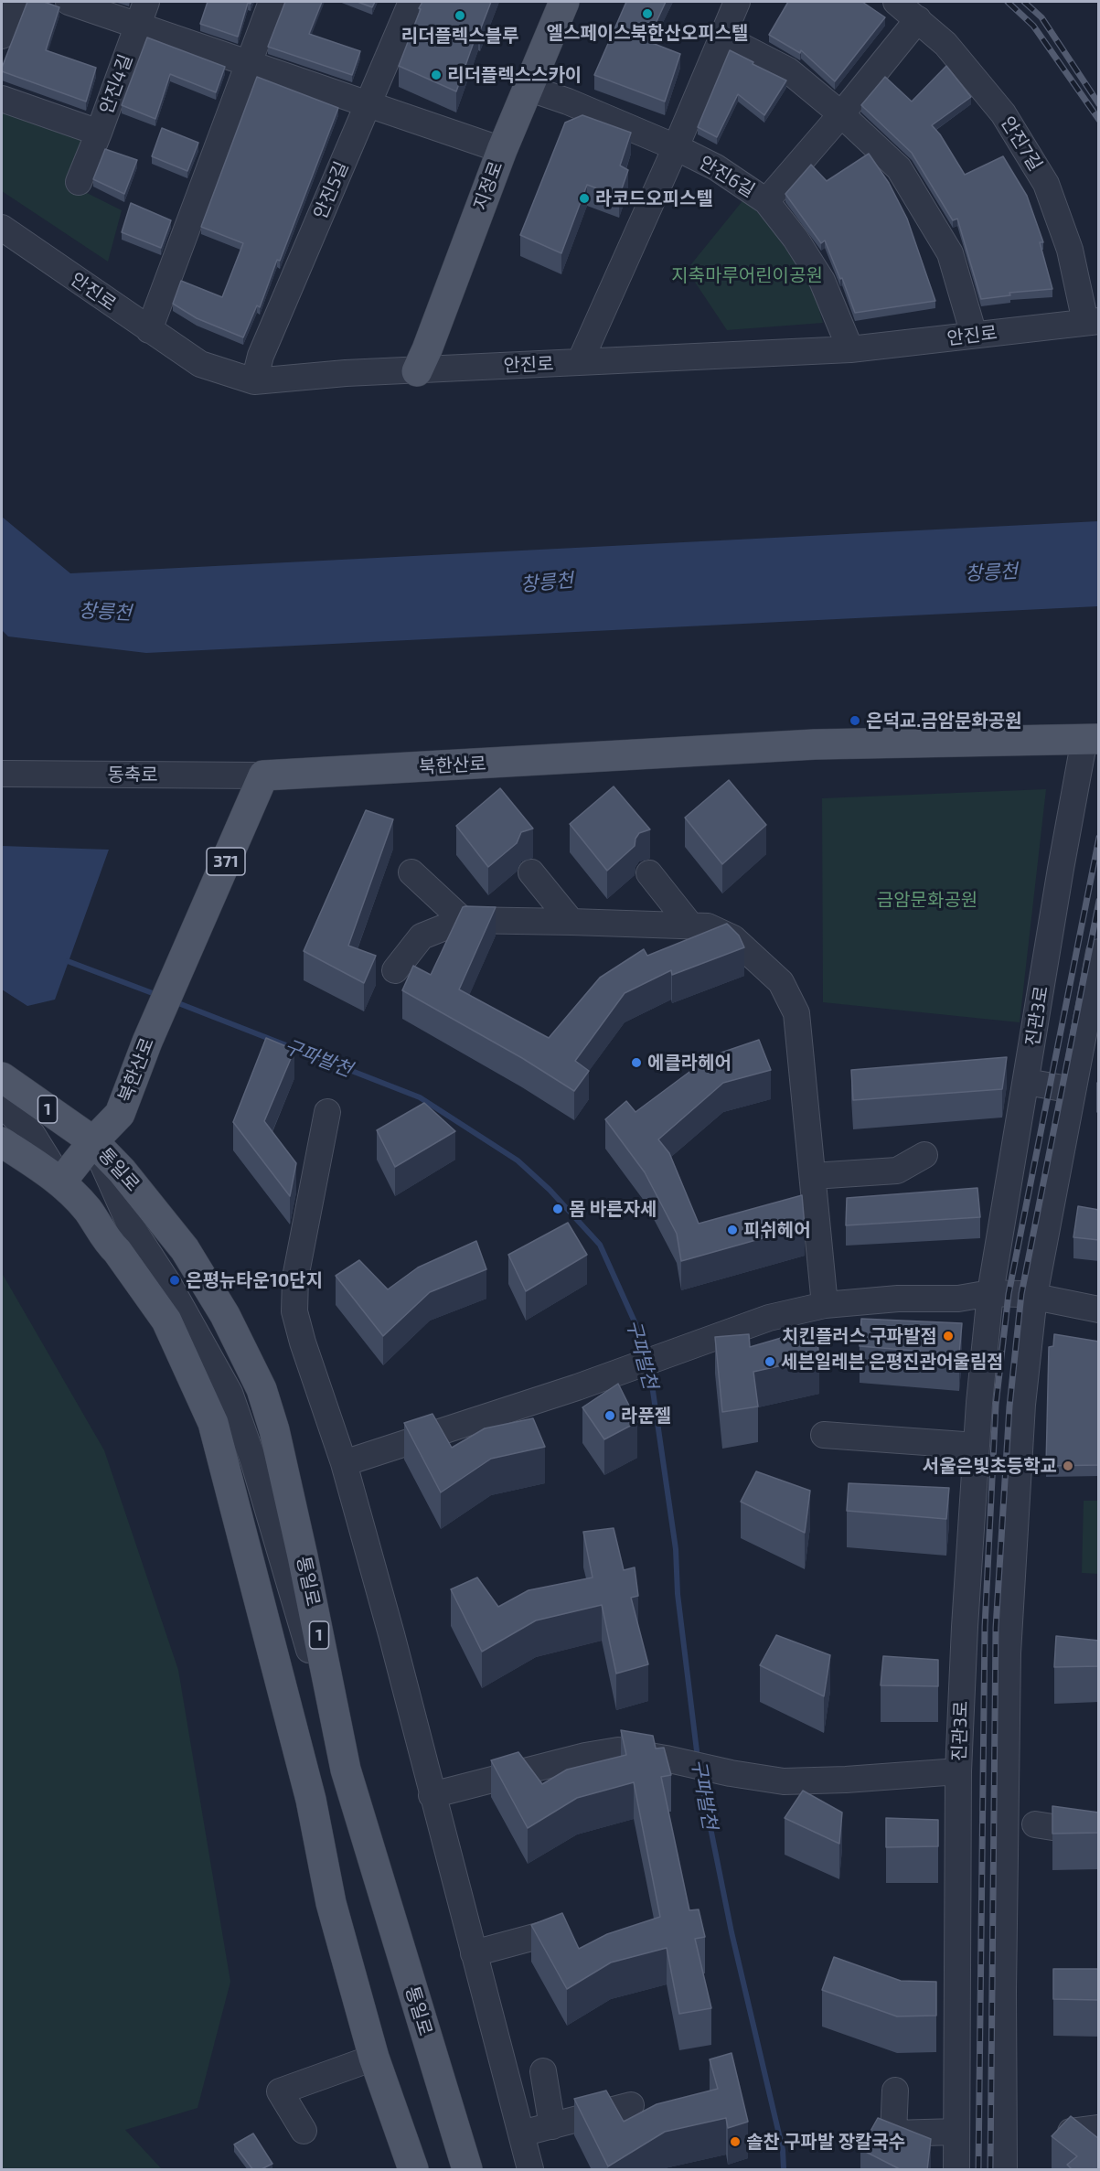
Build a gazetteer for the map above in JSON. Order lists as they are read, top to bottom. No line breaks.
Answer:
{"streets":{"main road":["지정로","북한산로","371","1","통일로"],"street":["안진4길","안진7길","안진6길","안진5길","안진로","동축로","진관3로"]},"crossings":[["안진7길","안진로"],["안진6길","지정로"],["안진6길","안진로"],["지정로","안진로"],["안진5길","안진로"],["북한산로","동축로"],["북한산로","진관3로"],["북한산로","통일로"]],"water":["창릉천","구파발천"],"parks":["지축마루어린이공원","금암문화공원"],"places":["엘스페이스북한산오피스텔","리더플렉스블루","리더플렉스스카이","라코드오피스텔","은덕교.금암문화공원","에클라헤어","몸 바른자세","피쉬헤어","은평뉴타운10단지","치킨플러스 구파발점","세븐일레븐 은평진관어울림점","라푼젤","서울은빛초등학교","솔찬 구파발 장칼국수"]}
